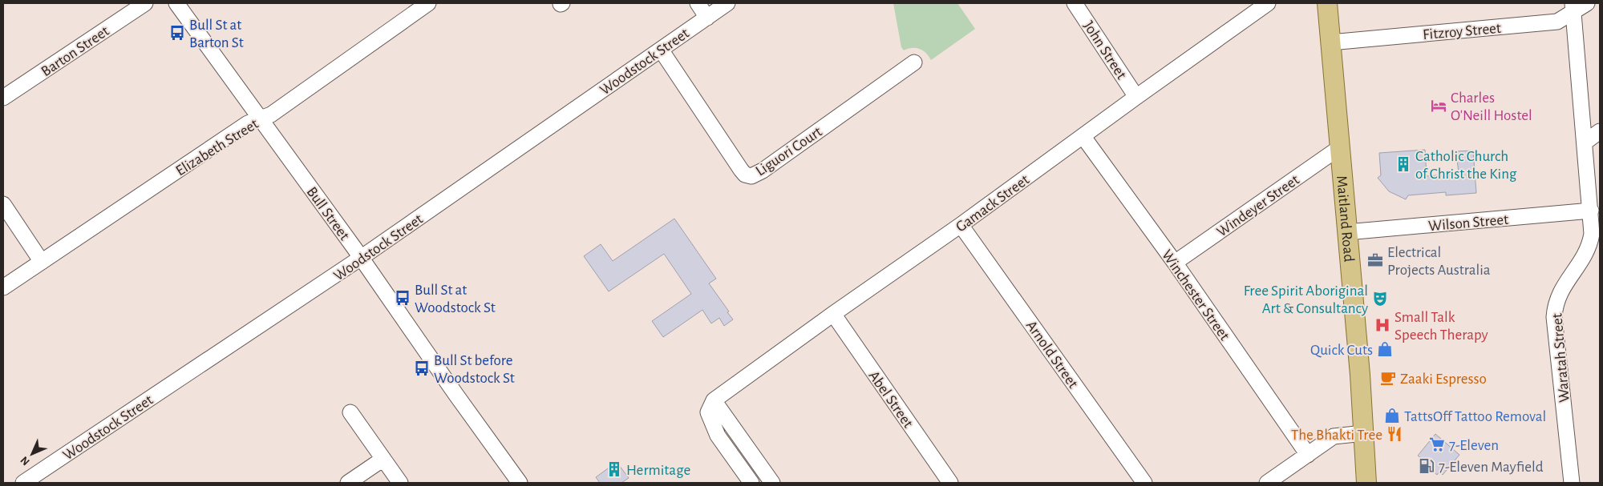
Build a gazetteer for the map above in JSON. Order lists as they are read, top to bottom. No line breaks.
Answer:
{"streets":{"main road":["Maitland Road"],"street":["Fitzroy Street","John Street","Barton Street","Woodstock Street","Elizabeth Street","Liguori Court","Gamack Street","Windeyer Street","Bull Street","Wilson Street","Winchester Street","Arnold Street","Waratah Street","Abel Street"]},"crossings":[["Fitzroy Street","Maitland Road"],["Fitzroy Street","Waratah Street"],["John Street","Gamack Street"],["Woodstock Street","Liguori Court"],["Woodstock Street","Bull Street"],["Elizabeth Street","Bull Street"],["Gamack Street","Winchester Street"],["Gamack Street","Arnold Street"],["Gamack Street","Abel Street"],["Windeyer Street","Maitland Road"],["Windeyer Street","Winchester Street"],["Maitland Road","Wilson Street"],["Wilson Street","Waratah Street"]],"places":{"bus stop":["Bull St at Barton St","Bull St at Woodstock St","Bull St before Woodstock St"],"hotel":["Charles O'Neill Hostel"],"building":["Catholic Church of Christ the King","Hermitage"],"office":["Electrical Projects Australia"],"theatre":["Free Spirit Aboriginal Art & Consultancy"],"hospital":["Small Talk Speech Therapy"],"shop":["Quick Cuts","TattsOff Tattoo Removal"],"cafe":["Zaaki Espresso"],"restaurant":["The Bhakti Tree"],"supermarket":["7-Eleven"],"fuel station":["7-Eleven Mayfield"]},"north":"bottom left"}
